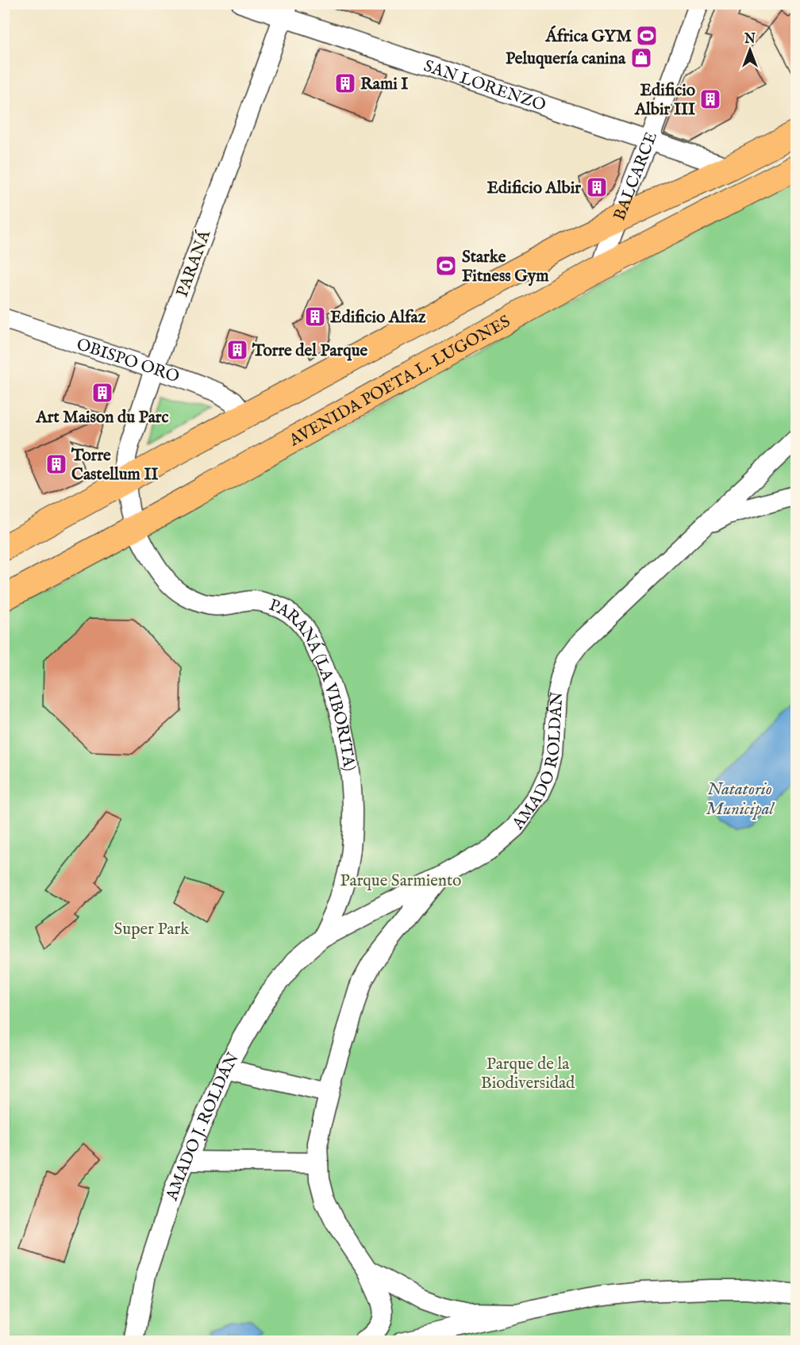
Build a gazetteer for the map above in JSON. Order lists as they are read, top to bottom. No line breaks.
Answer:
{"streets":{"main road":["AVENIDA POETA L. LUGONES"],"street":["SAN LORENZO","BALCARCE","PARANÁ","OBISPO ORO","PARANÁ (LA VIBORITA)","AMADO ROLDÁN","AMADO J. ROLDÁN"]},"crossings":[["SAN LORENZO","BALCARCE"],["SAN LORENZO","PARANÁ"],["BALCARCE","AVENIDA POETA L. LUGONES"],["PARANÁ","OBISPO ORO"],["PARANÁ","AVENIDA POETA L. LUGONES"],["PARANÁ","PARANÁ (LA VIBORITA)"],["AVENIDA POETA L. LUGONES","PARANÁ (LA VIBORITA)"],["PARANÁ (LA VIBORITA)","AMADO ROLDÁN"],["PARANÁ (LA VIBORITA)","AMADO J. ROLDÁN"],["AMADO ROLDÁN","AMADO J. ROLDÁN"]],"water":["Natatorio Municipal"],"parks":["Parque Sarmiento","Super Park","Parque de la Biodiversidad"],"places":{"sports":["África GYM","Starke Fitness Gym"],"shop":["Peluquería canina"],"building":["Rami I","Edificio Albir III","Edificio Albir","Edificio Alfaz","Torre del Parque","Art Maison du Parc","Torre Castellum II"]},"north":"top"}
